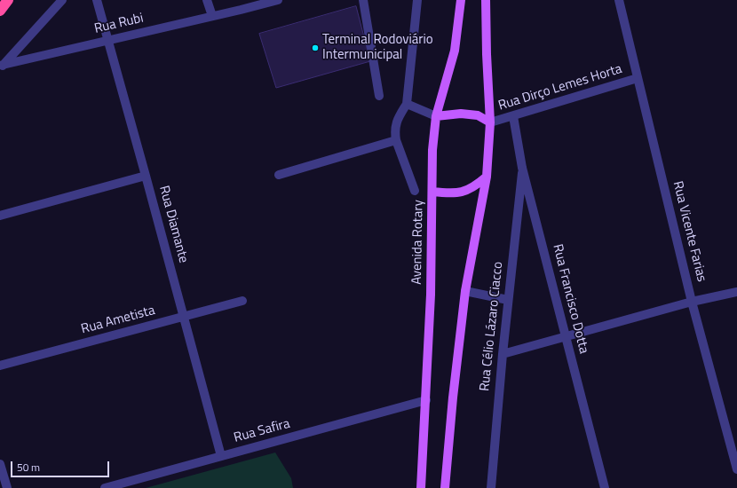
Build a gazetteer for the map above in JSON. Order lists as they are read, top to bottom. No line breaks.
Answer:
{"streets":{"main road":["Avenida Rotary"],"street":["Rua Rubi","Rua Dirço Lemes Horta","Rua Diamante","Rua Vicente Farias","Rua Francisco Dotta","Rua Ametista","Rua Célio Lázaro Ciacco","Rua Safira"]},"crossings":[["Rua Rubi","Rua Diamante"],["Rua Dirço Lemes Horta","Rua Vicente Farias"],["Rua Dirço Lemes Horta","Rua Francisco Dotta"],["Rua Diamante","Rua Ametista"],["Rua Diamante","Rua Safira"],["Avenida Rotary","Rua Safira"],["Rua Francisco Dotta","Rua Célio Lázaro Ciacco"]],"places":["Terminal Rodoviário Intermunicipal"],"scale_bar":"50 m"}
